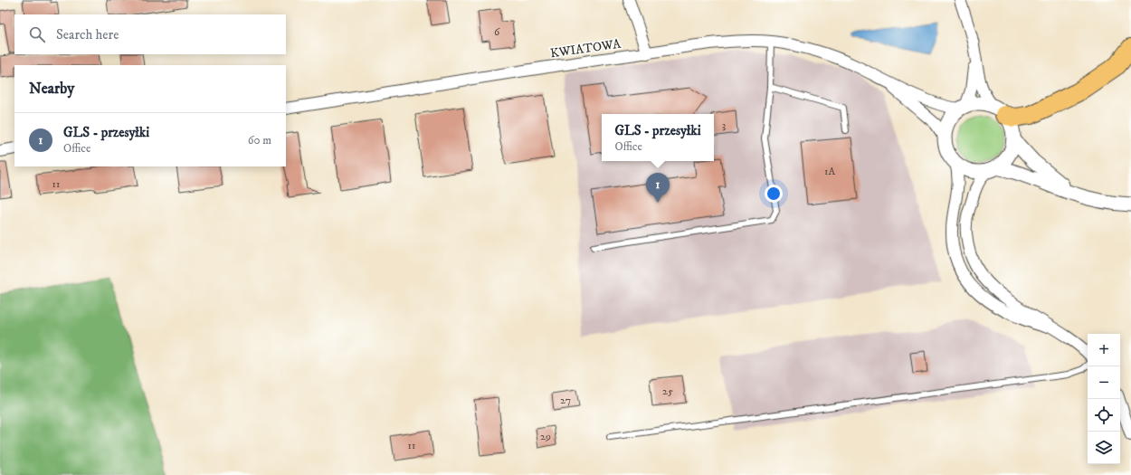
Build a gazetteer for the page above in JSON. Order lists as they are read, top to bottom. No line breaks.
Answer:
{"streets":{"street":["KWIATOWA"]},"house_numbers":["6","3","1A","11","25","27","29","11"],"page":{"search":"Search here","heading":"Nearby","list":[{"mark":"1","name":"GLS - przesyłki","note":"Office","value":"60 m"}],"popup":["GLS - przesyłki","Office"],"pins":"1","map_buttons":["+","−"]}}
